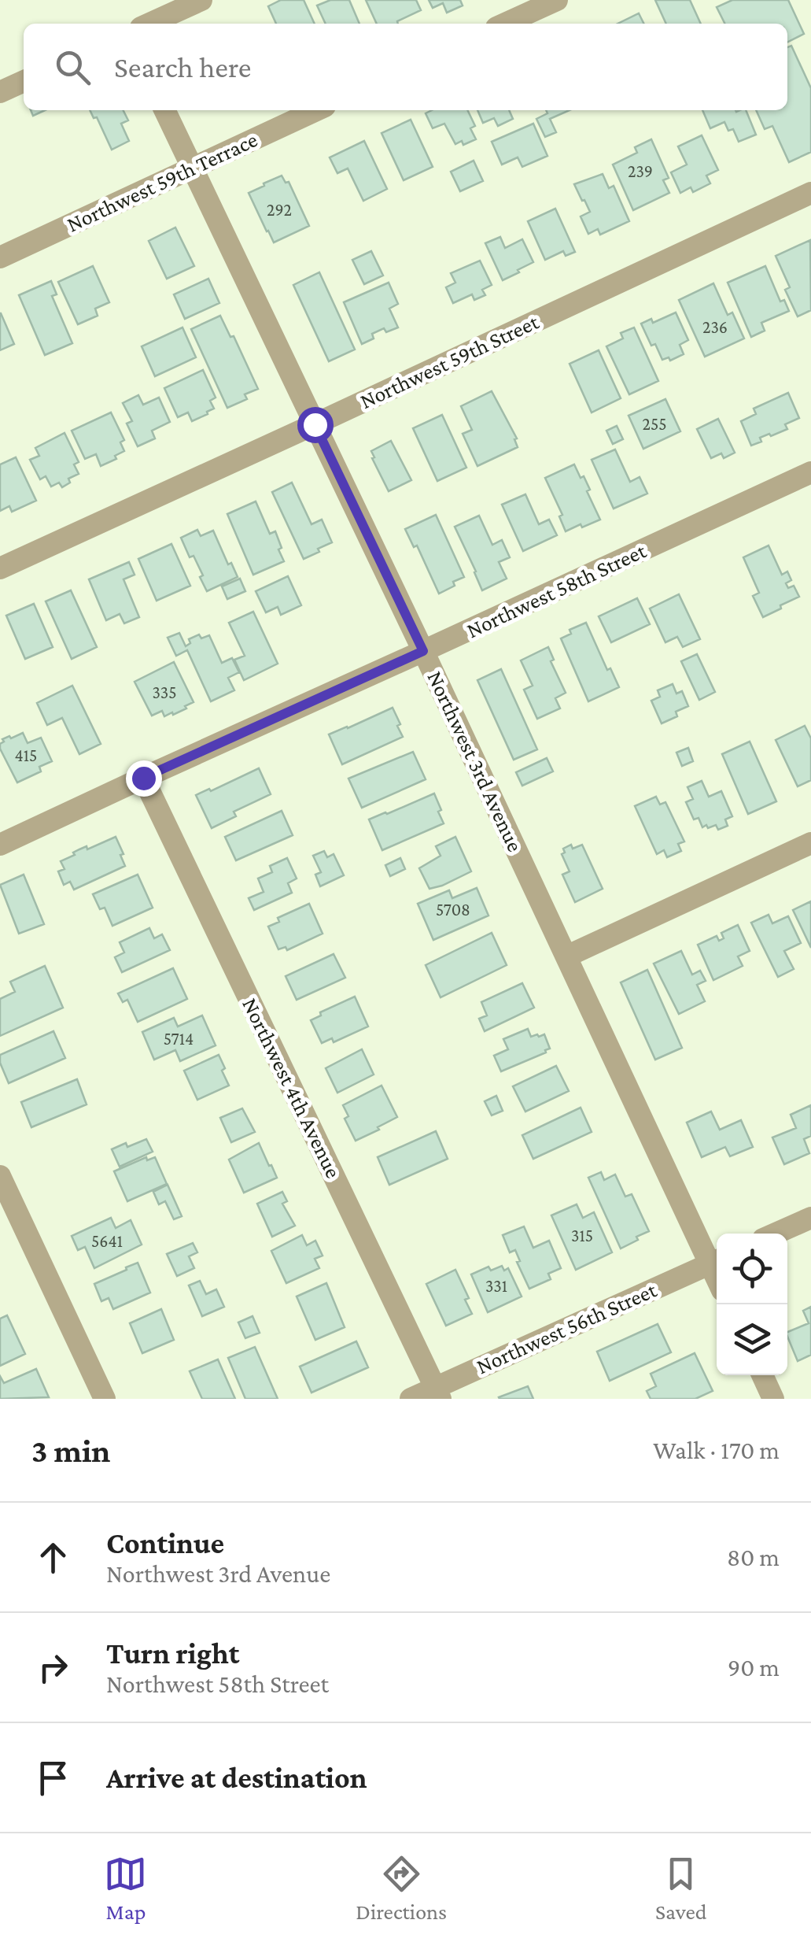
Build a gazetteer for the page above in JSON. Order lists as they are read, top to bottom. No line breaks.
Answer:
{"streets":{"street":["Northwest 59th Terrace","Northwest 59th Street","Northwest 58th Street","Northwest 3rd Avenue","Northwest 4th Avenue","Northwest 56th Street"]},"crossings":[["Northwest 59th Terrace","Northwest 3rd Avenue"],["Northwest 59th Street","Northwest 3rd Avenue"],["Northwest 58th Street","Northwest 3rd Avenue"],["Northwest 58th Street","Northwest 4th Avenue"],["Northwest 3rd Avenue","Northwest 56th Street"],["Northwest 4th Avenue","Northwest 56th Street"]],"house_numbers":["239","292","236","255","335","415","5708","5714","315","5641","331"],"page":{"search":"Search here","heading":["3 min","Walk · 170 m"],"list":[["Continue","Northwest 3rd Avenue","80 m"],["Turn right","Northwest 58th Street","90 m"],"Arrive at destination"],"nav":["Map","Directions","Saved"]}}
